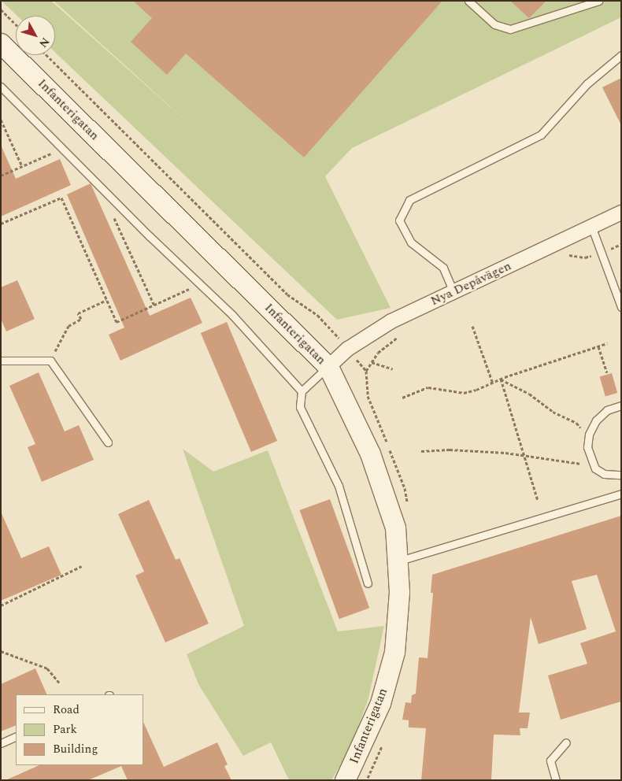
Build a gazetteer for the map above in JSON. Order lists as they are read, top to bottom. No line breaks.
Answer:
{"streets":{"street":["Infanterigatan","Nya Depåvägen"]},"crossings":[["Infanterigatan","Nya Depåvägen"]],"legend":["Road","Park","Building"],"north":"bottom right"}
